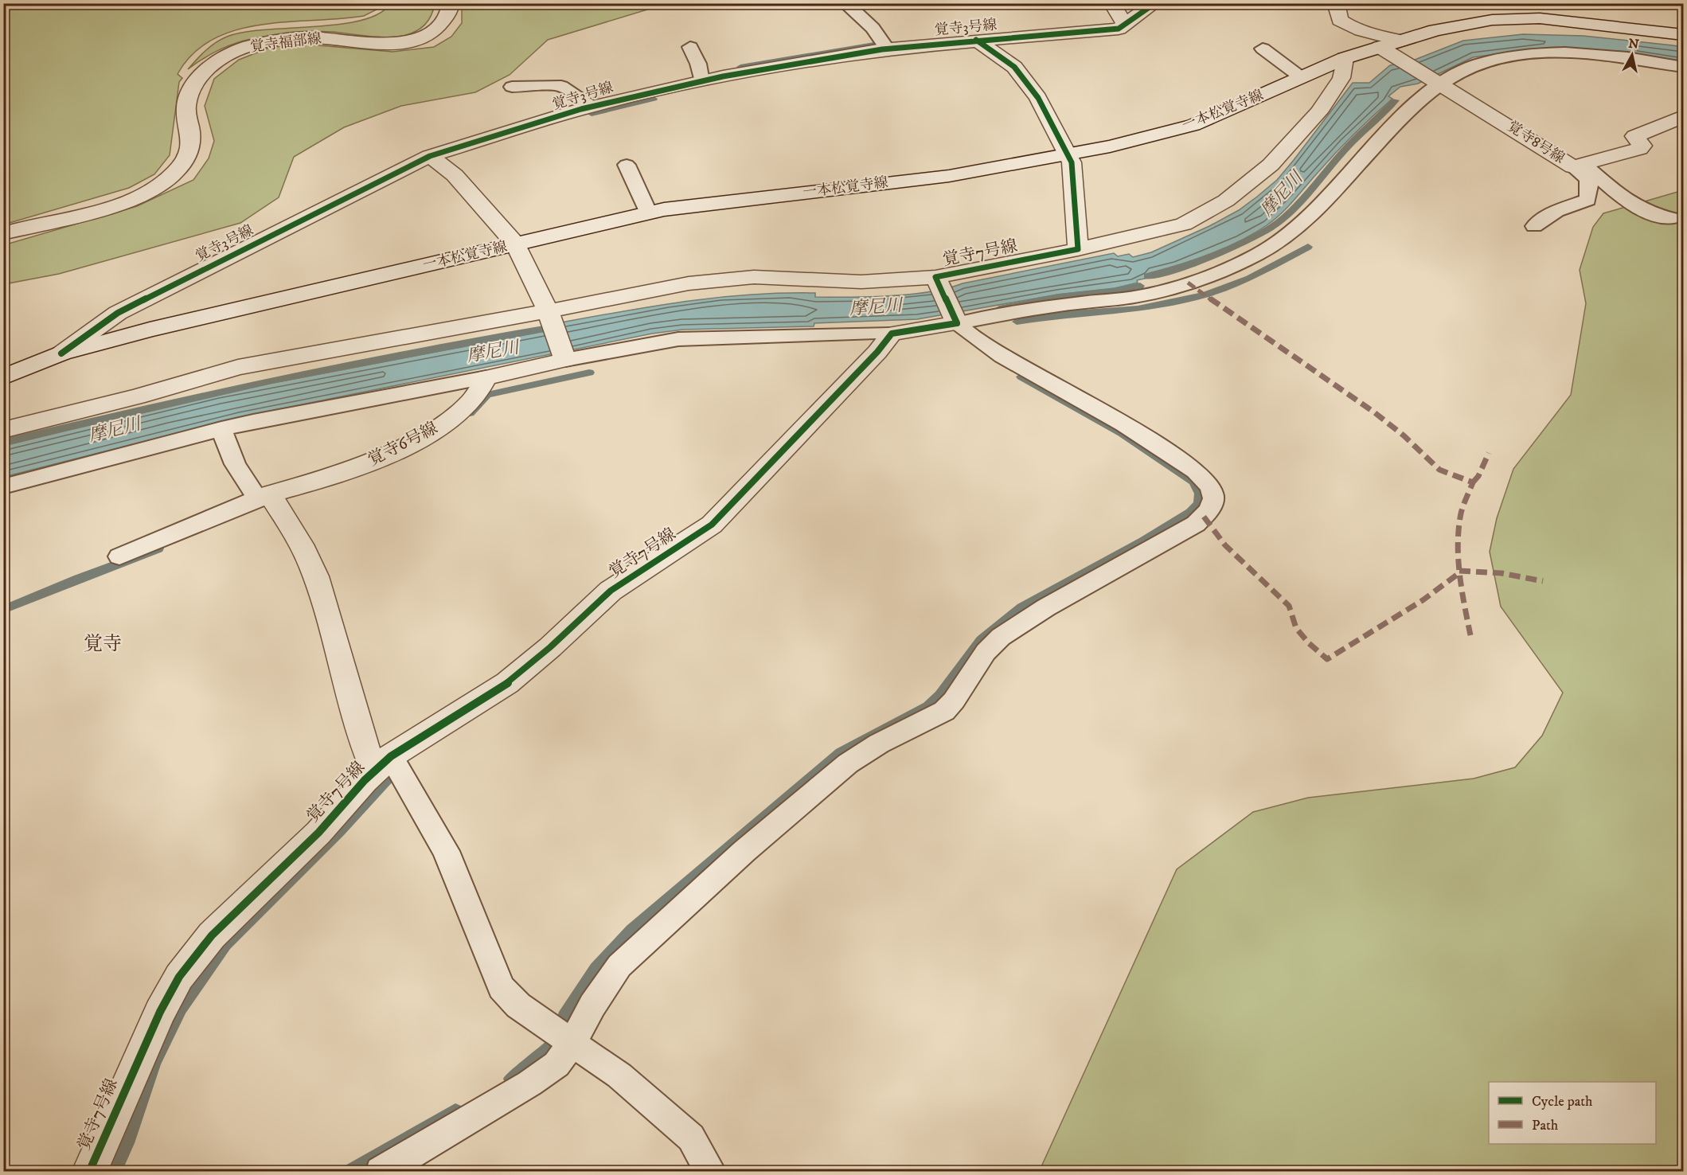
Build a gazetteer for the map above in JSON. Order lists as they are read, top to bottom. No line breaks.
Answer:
{"streets":{"street":["覚寺3号線","覚寺福部線","一本松覚寺線","覚寺8号線","覚寺7号線","覚寺6号線"]},"crossings":[["覚寺3号線","一本松覚寺線"],["一本松覚寺線","覚寺8号線"],["一本松覚寺線","覚寺7号線"]],"districts":["覚寺"],"water":["摩尼川"],"legend":["Cycle path","Path"],"north":"top"}
